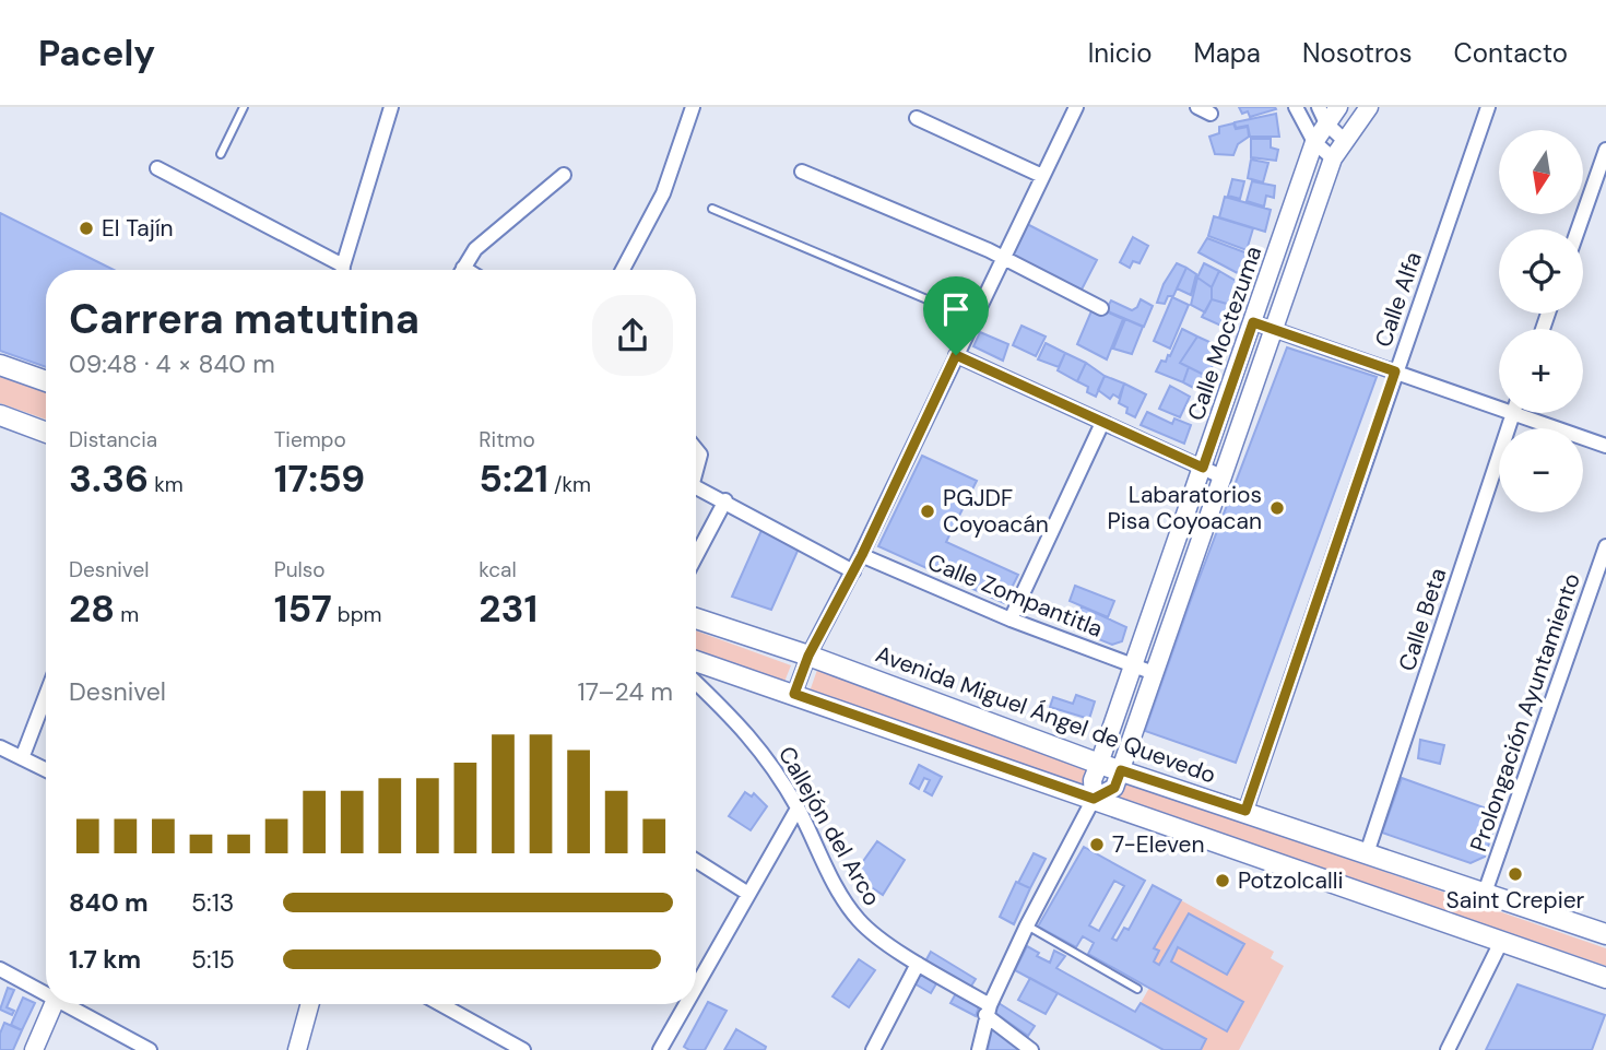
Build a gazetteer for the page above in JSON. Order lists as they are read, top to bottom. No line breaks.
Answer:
{"streets":{"main road":["Avenida Miguel Ángel de Quevedo"],"street":["Calle Alfa","Calle Moctezuma","Calle Zompantitla","Calle Beta","Prolongación Ayuntamiento","Callejón del Arco"]},"crossings":[["Calle Alfa","Avenida Miguel Ángel de Quevedo"],["Calle Moctezuma","Calle Zompantitla"],["Calle Moctezuma","Avenida Miguel Ángel de Quevedo"],["Calle Beta","Avenida Miguel Ángel de Quevedo"],["Prolongación Ayuntamiento","Avenida Miguel Ángel de Quevedo"]],"places":["El Tajín","Labaratorios Pisa Coyoacan","PGJDF Coyoacán","7-Eleven","Saint Crepier","Potzolcalli"],"north":"bottom","page":{"header":"Pacely","nav":["Inicio","Mapa","Nosotros","Contacto"],"map_buttons":["+","−"],"heading":["Carrera matutina","09:48 · 4 × 840 m"],"stats":[["Distancia","3.36 km"],["Tiempo","17:59"],["Ritmo","5:21 /km"],["Desnivel","28 m"],["Pulso","157 bpm"],["kcal","231"]],"chart":["Desnivel","17–24 m"],"list":[{"name":"840 m","note":"5:13"},{"name":"1.7 km","note":"5:15"}]}}
